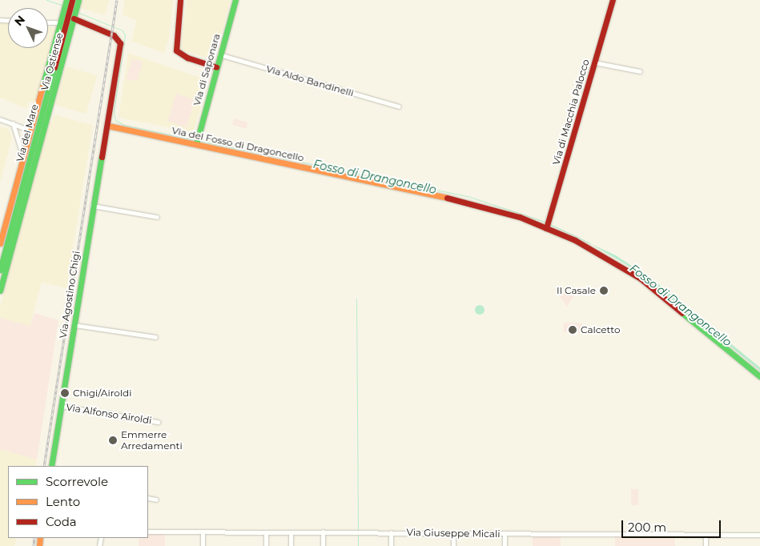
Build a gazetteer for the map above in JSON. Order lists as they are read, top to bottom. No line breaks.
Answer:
{"streets":{"street":["Via Ostiense","Via di Saponara","Via Aldo Bandinelli","Via di Macchia Palocco","Via del Mare","Via del Fosso di Dragoncello","Via Agostino Chigi","Via Alfonso Airoldi","Via Giuseppe Micali"]},"crossings":[["Via Ostiense","Via del Mare"],["Via di Saponara","Via Aldo Bandinelli"],["Via di Saponara","Via del Fosso di Dragoncello"],["Via di Macchia Palocco","Via del Fosso di Dragoncello"],["Via del Fosso di Dragoncello","Via Agostino Chigi"],["Via Agostino Chigi","Via Alfonso Airoldi"]],"water":["Fosso di Drangoncello"],"places":["Il Casale","Calcetto","Chigi/Airoldi","Emmerre Arredamenti"],"legend":["Scorrevole","Lento","Coda"],"scale_bar":"200 m","north":"top left"}
